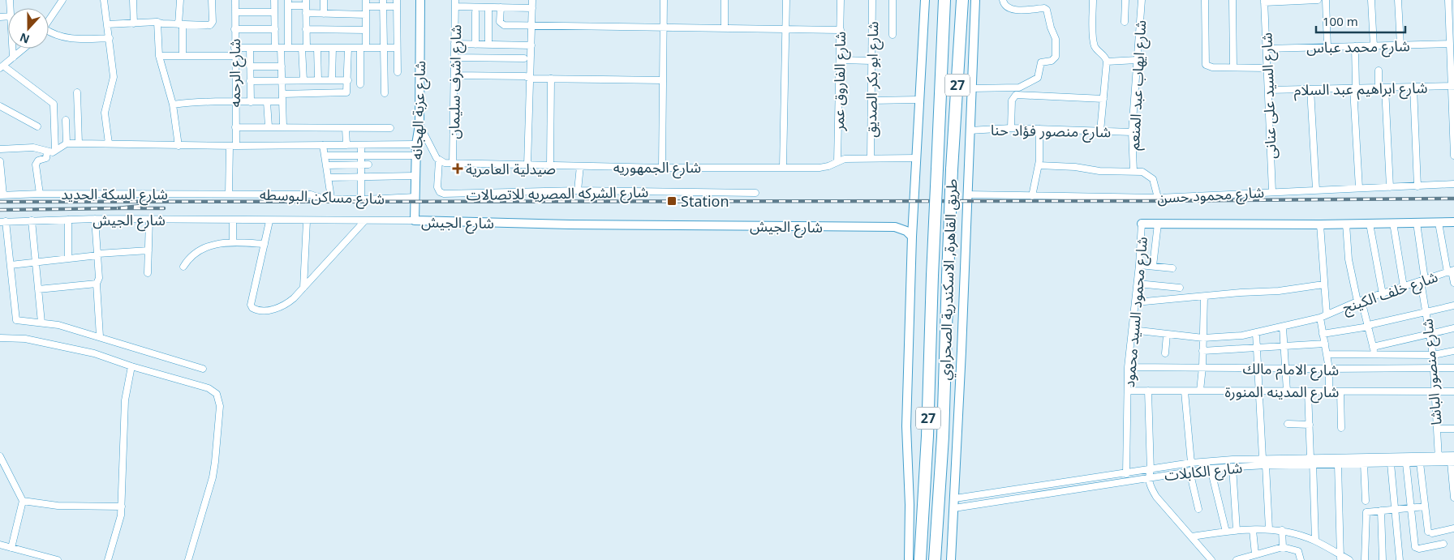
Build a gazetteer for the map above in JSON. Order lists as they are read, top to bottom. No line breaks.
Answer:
{"streets":{"highway":["27","طريق القاهرة, الاسكندرية الصحراوي"],"street":["شارع محمد عباس","شارع الرحمه","شارع ابو بكر الصديق","شارع الفاروق عمر","شارع اشرف سليمان","شارع ايهاب عبد المنعم","شارع ابراهيم عبد السلام","شارع السيد على عنانى","شارع عزبة الهجانه","شارع منصور فؤاد حنا","شارع الجمهوريه","شارع الشركه المصريه للاتصالات","شارع السكة الحديد","شارع محمود حسن","شارع مساكن البوسطه","شارع الجيش","شارع خلف الكينج","شارع محمود السيد محمود","شارع الامام مالك","شارع منصور الباشا","شارع المدينه المنورة","شارع الكابلات"]},"crossings":[["شارع محمد عباس","شارع السيد على عنانى"],["شارع الرحمه","شارع السكة الحديد"],["شارع الرحمه","شارع مساكن البوسطه"],["شارع ابو بكر الصديق","شارع الجمهوريه"],["شارع الفاروق عمر","شارع الجمهوريه"],["شارع اشرف سليمان","شارع الجمهوريه"],["شارع ايهاب عبد المنعم","شارع منصور فؤاد حنا"],["شارع ابراهيم عبد السلام","شارع السيد على عنانى"],["شارع السيد على عنانى","شارع محمود حسن"],["شارع عزبة الهجانه","شارع مساكن البوسطه"],["شارع عزبة الهجانه","شارع الجيش"],["شارع الجمهوريه","شارع الشركه المصريه للاتصالات"],["شارع السكة الحديد","شارع مساكن البوسطه"],["شارع محمود حسن","شارع محمود السيد محمود"],["شارع محمود حسن","شارع منصور الباشا"],["شارع خلف الكينج","شارع محمود السيد محمود"],["شارع خلف الكينج","شارع منصور الباشا"],["شارع محمود السيد محمود","شارع الامام مالك"],["شارع محمود السيد محمود","شارع المدينه المنورة"],["شارع محمود السيد محمود","شارع الكابلات"],["شارع الامام مالك","شارع منصور الباشا"],["شارع منصور الباشا","شارع المدينه المنورة"],["شارع منصور الباشا","شارع الكابلات"]],"places":{"health":["صيدلية العامرية"],"transit":["Station"]},"scale_bar":"100 m","north":"bottom"}
